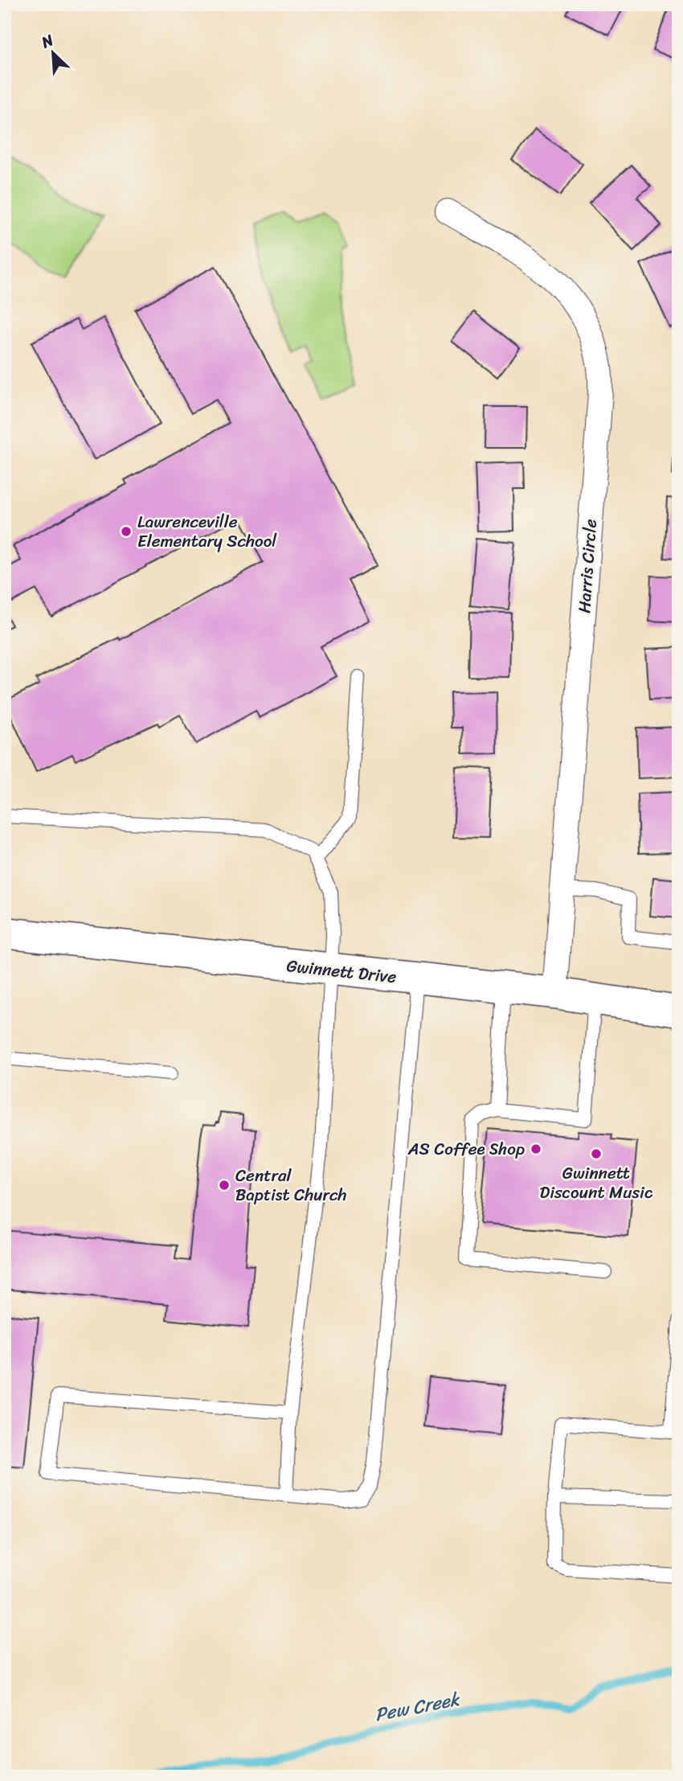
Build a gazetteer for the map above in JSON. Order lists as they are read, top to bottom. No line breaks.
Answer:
{"streets":{"street":["Harris Circle","Gwinnett Drive"]},"crossings":[["Harris Circle","Gwinnett Drive"]],"water":["Pew Creek"],"places":["Lawrenceville Elementary School","AS Coffee Shop","Gwinnett Discount Music","Central Baptist Church"],"north":"top left"}
